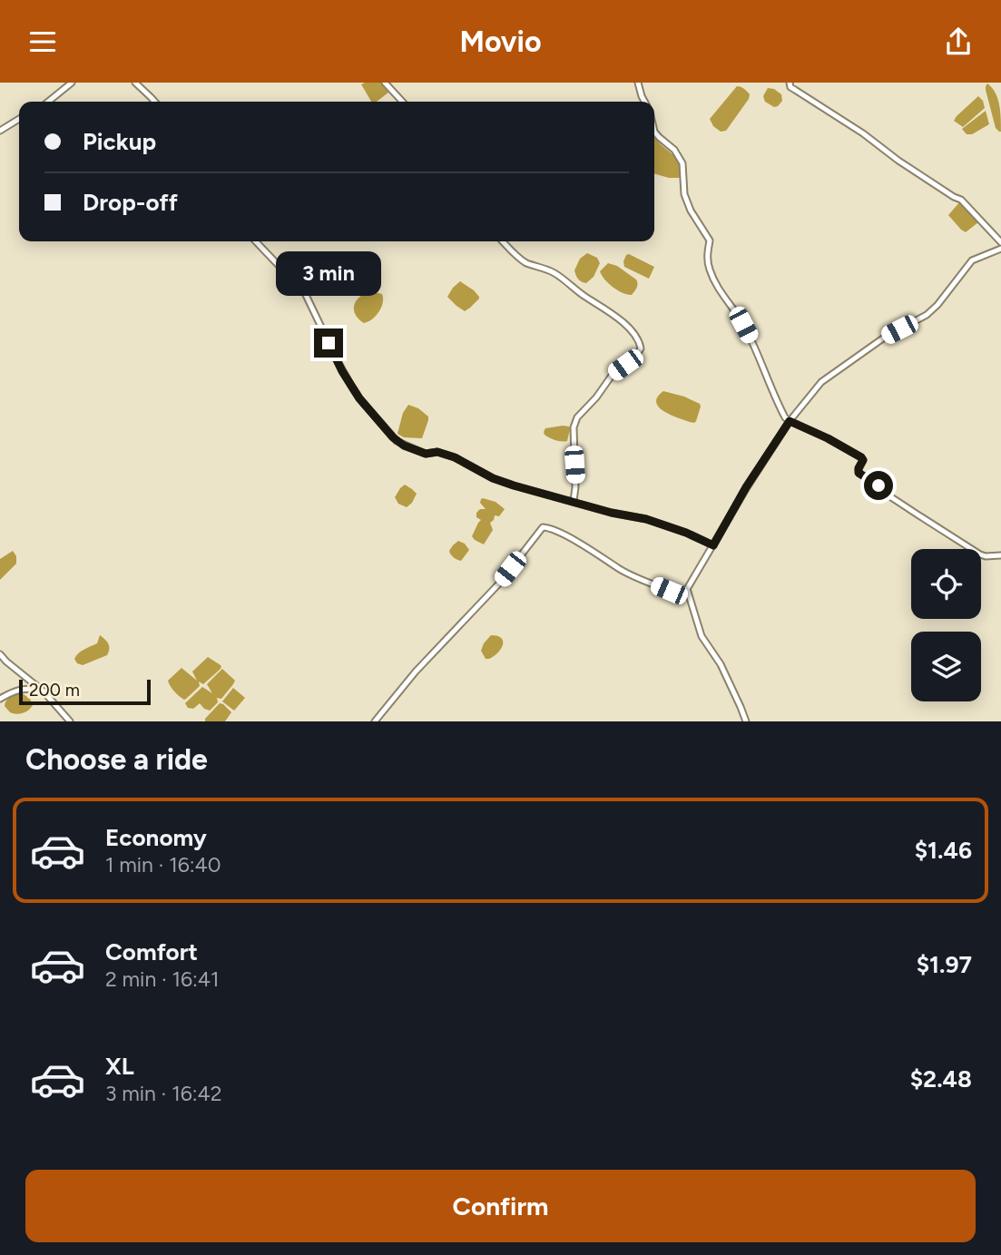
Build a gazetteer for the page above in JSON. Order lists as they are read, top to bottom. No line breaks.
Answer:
{"scale_bar":"200 m","page":{"header":"Movio","banner":["Pickup","Drop-off"],"bubble":"3 min","scale":"200 m","heading":"Choose a ride","list":[{"name":"Economy","note":"1 min · 16:40","value":"$1.46"},{"name":"Comfort","note":"2 min · 16:41","value":"$1.97"},{"name":"XL","note":"3 min · 16:42","value":"$2.48"}],"buttons":"Confirm"}}
